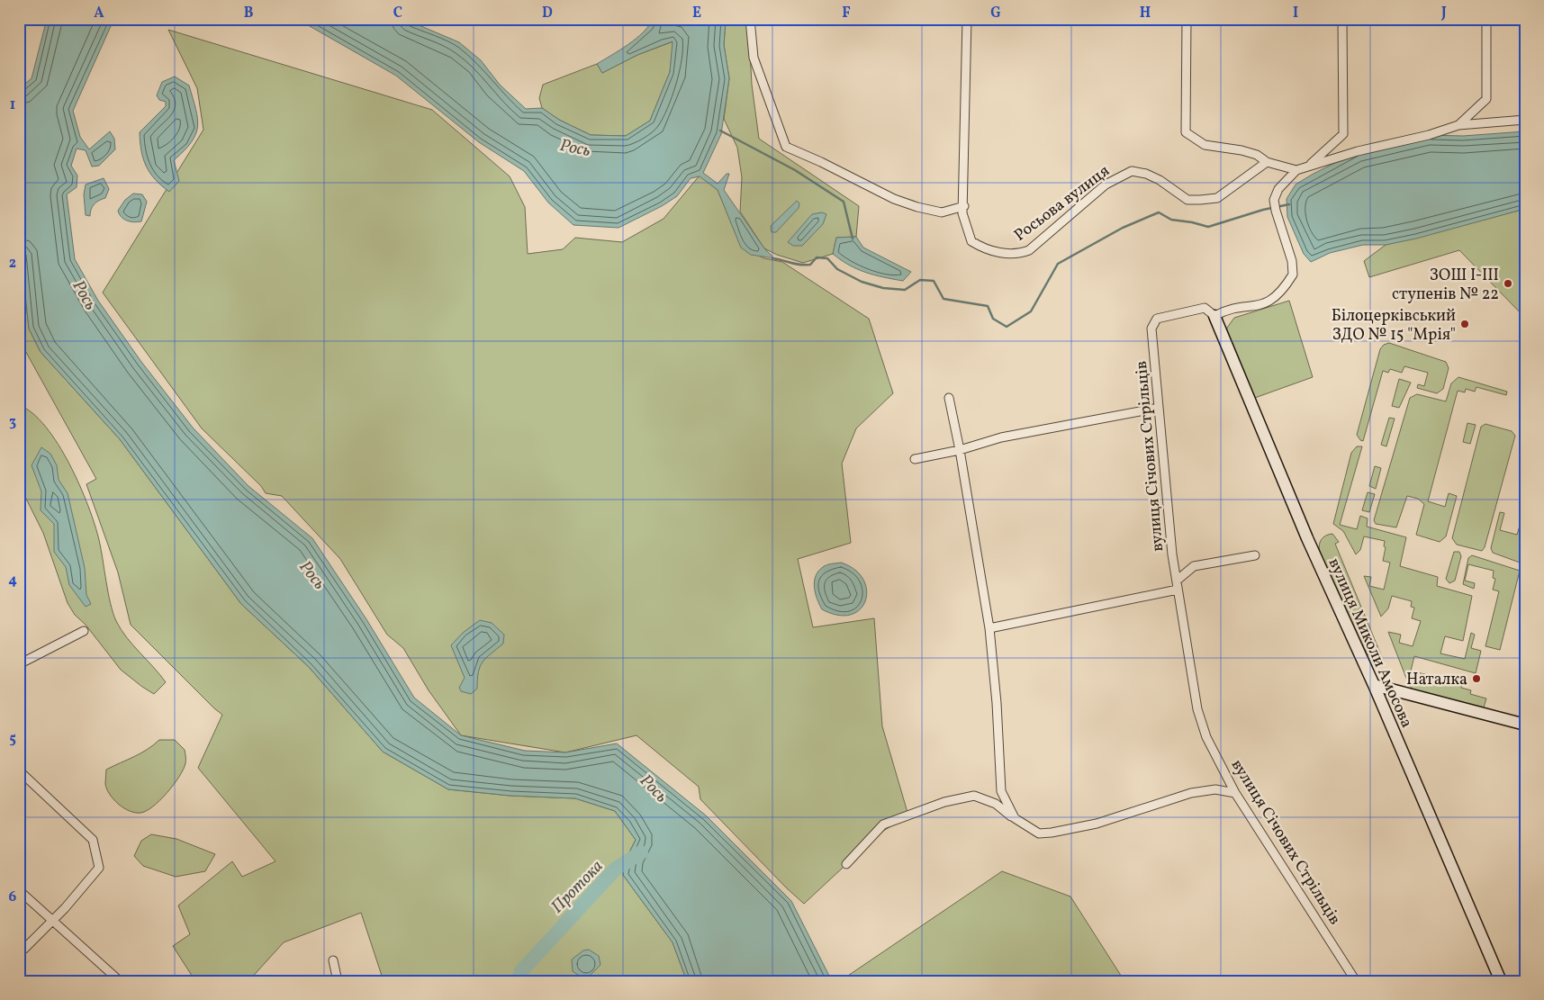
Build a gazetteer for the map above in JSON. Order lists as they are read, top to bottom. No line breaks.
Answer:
{"streets":{"street":["Росьова вулиця","вулиця Січових Стрільців","вулиця Миколи Амосова"]},"crossings":[["вулиця Січових Стрільців","вулиця Миколи Амосова"]],"water":["Рось","Протока"],"places":["ЗОШ І-ІІІ ступенів № 22","Білоцерківський ЗДО № 15 \"Мрія\"","Наталка"],"grid":{"columns":["A","B","C","D","E","F","G","H","I","J"],"rows":["1","2","3","4","5","6"]}}
